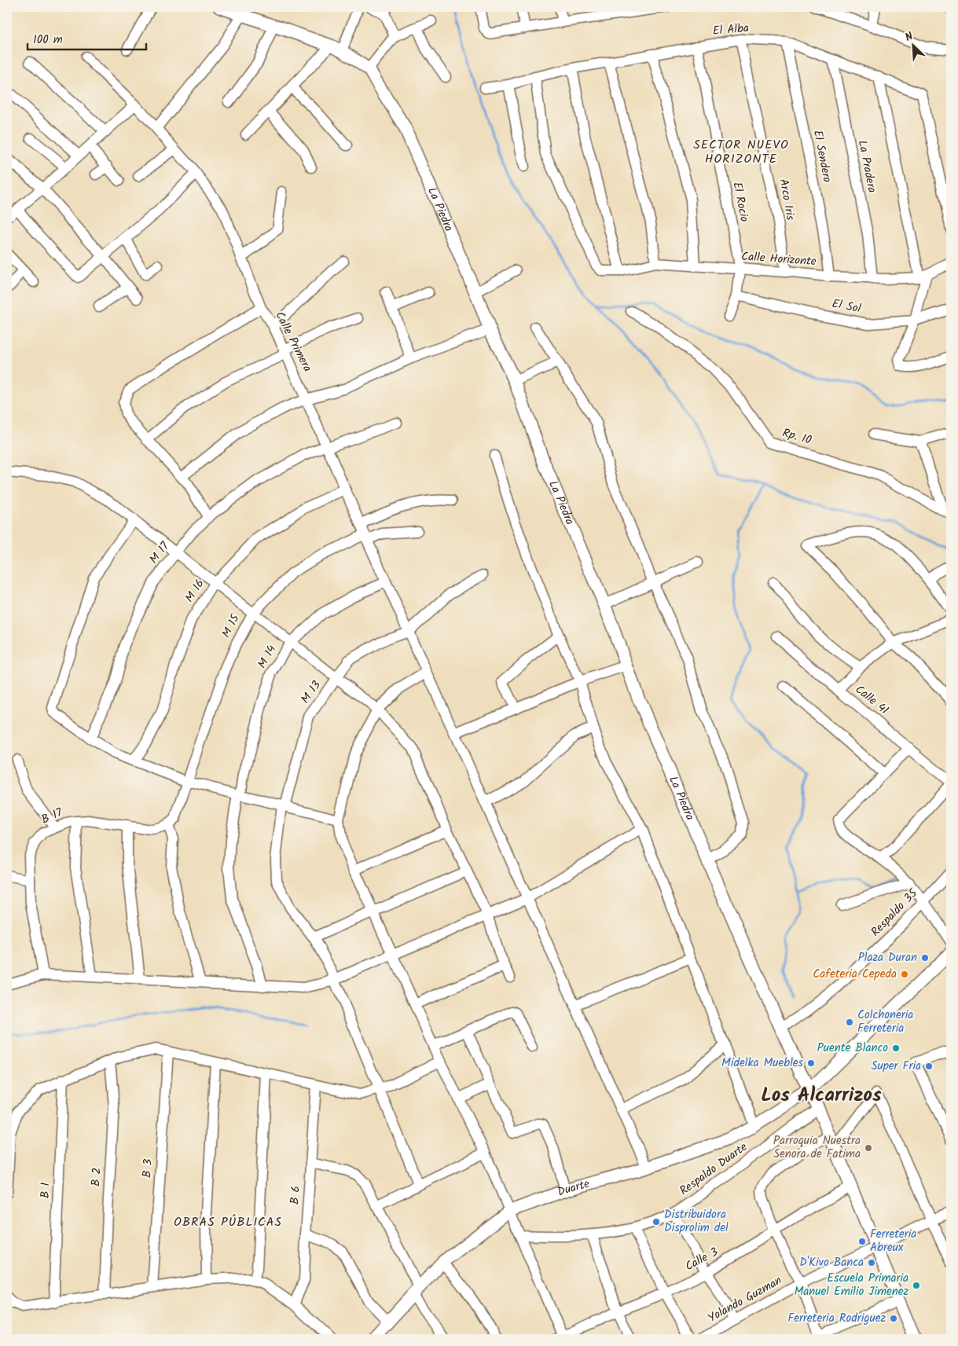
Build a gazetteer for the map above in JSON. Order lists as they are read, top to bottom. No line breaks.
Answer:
{"streets":{"street":["El Alba","El Sendero","La Pradera","Arco Iris","El Rocio","La Piedra","Calle Horizonte","El Sol","Calle Primera","Rp. 10","M 17","M 16","M 15","M 14","M 13","Calle 41","B 17","Respaldo 35","B 3","Respaldo Duarte","B 2","Duarte","B 1","B 6","Calle 3","Yolando Guzman"]},"crossings":[["El Alba","El Sendero"],["El Alba","La Pradera"],["El Alba","Arco Iris"],["El Alba","El Rocio"],["El Alba","Calle Horizonte"],["El Sendero","Calle Horizonte"],["La Pradera","Calle Horizonte"],["Arco Iris","Calle Horizonte"],["El Rocio","Calle Horizonte"],["El Rocio","El Sol"],["La Piedra","Respaldo 35"],["La Piedra","Duarte"],["Calle Primera","M 17"],["Calle Primera","M 16"],["Calle Primera","M 15"],["Calle Primera","M 14"],["Calle Primera","M 13"],["Calle Primera","Duarte"]],"districts":["SECTOR NUEVO HORIZONTE","Los Alcarrizos","OBRAS PÚBLICAS"],"places":["Plaza Duran","Cafeteria Cepeda","Colchoneria Ferreteria","Puente Blanco","Midelka Muebles","Super Fria","Parroquia Nuestra Senora de Fatima","Distribuidora Disprolim del","Ferreteria Abreux","D'Kivo Banca","Escuela Primaria Manuel Emilio Jimenez","Ferreteria Rodriguez"],"scale_bar":"100 m","north":"top left"}
